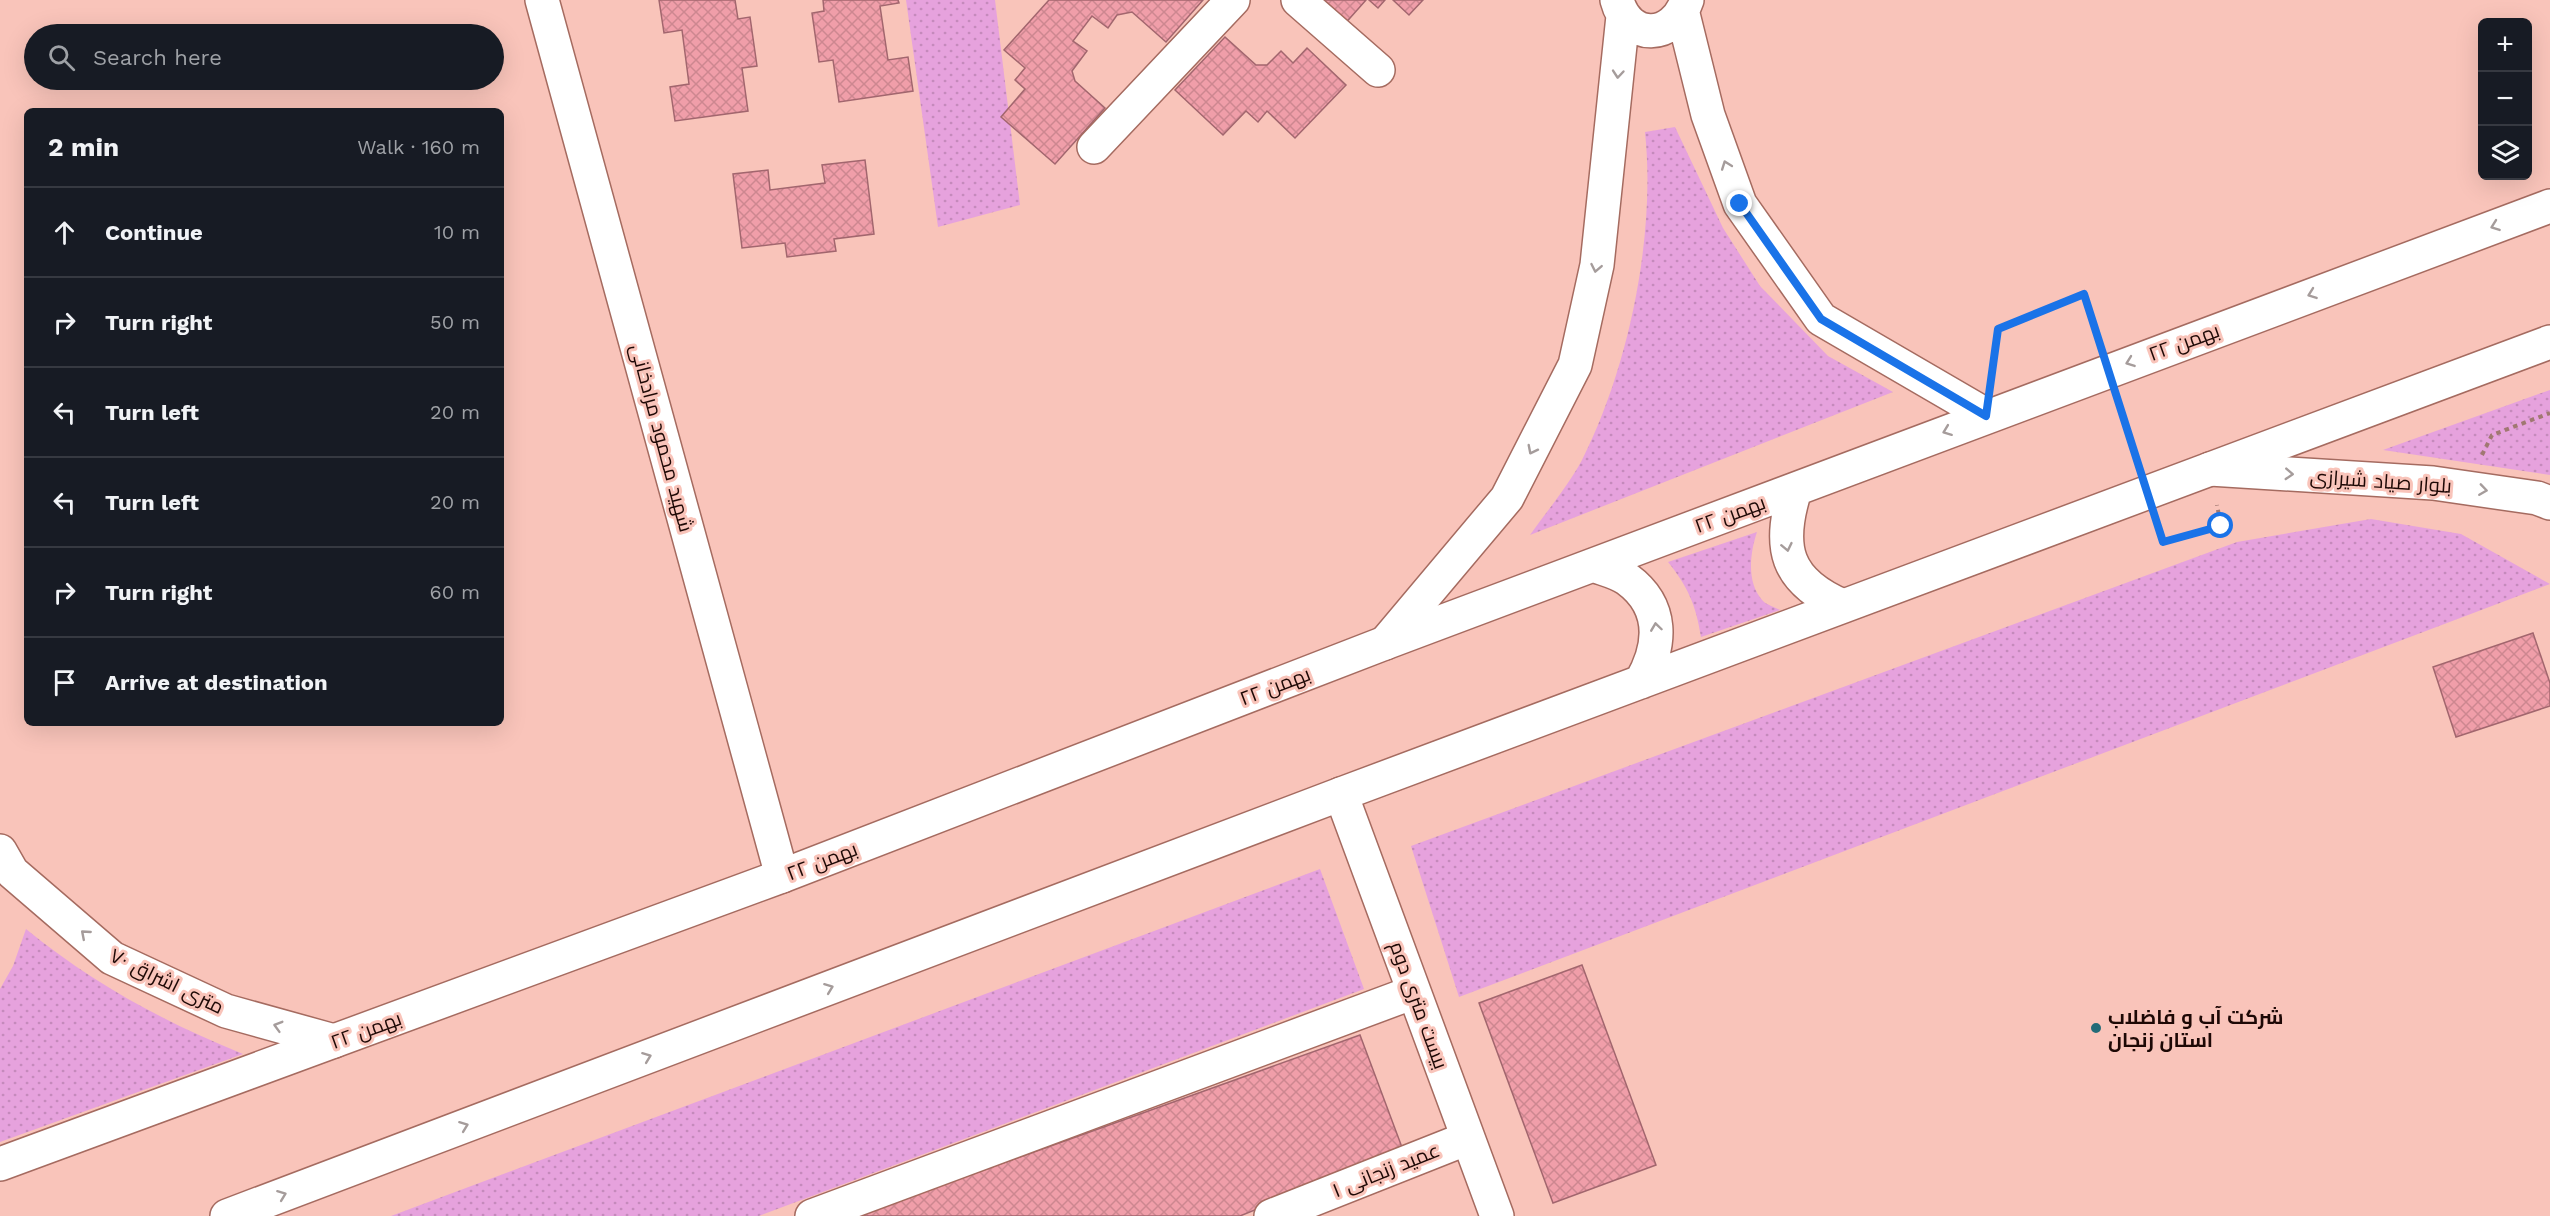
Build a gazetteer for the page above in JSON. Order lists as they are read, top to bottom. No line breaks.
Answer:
{"streets":{"main road":["۲۲ بهمن","شهید محمود مرادخانی","بلوار صیاد شیرازی","۷۰ متری اشراق","بیست متری دوم","عمید زنجانی ۱"]},"crossings":[["۲۲ بهمن","شهید محمود مرادخانی"],["۲۲ بهمن","۷۰ متری اشراق"],["بیست متری دوم","عمید زنجانی ۱"]],"one_way":["بلوار صیاد شیرازی","۷۰ متری اشراق"],"places":["شرکت آب و فاضلاب استان زنجان"],"page":{"map_buttons":["+","−"],"search":"Search here","heading":["2 min","Walk · 160 m"],"list":[["Continue","10 m"],["Turn right","50 m"],["Turn left","20 m"],["Turn left","20 m"],["Turn right","60 m"],"Arrive at destination"]}}
